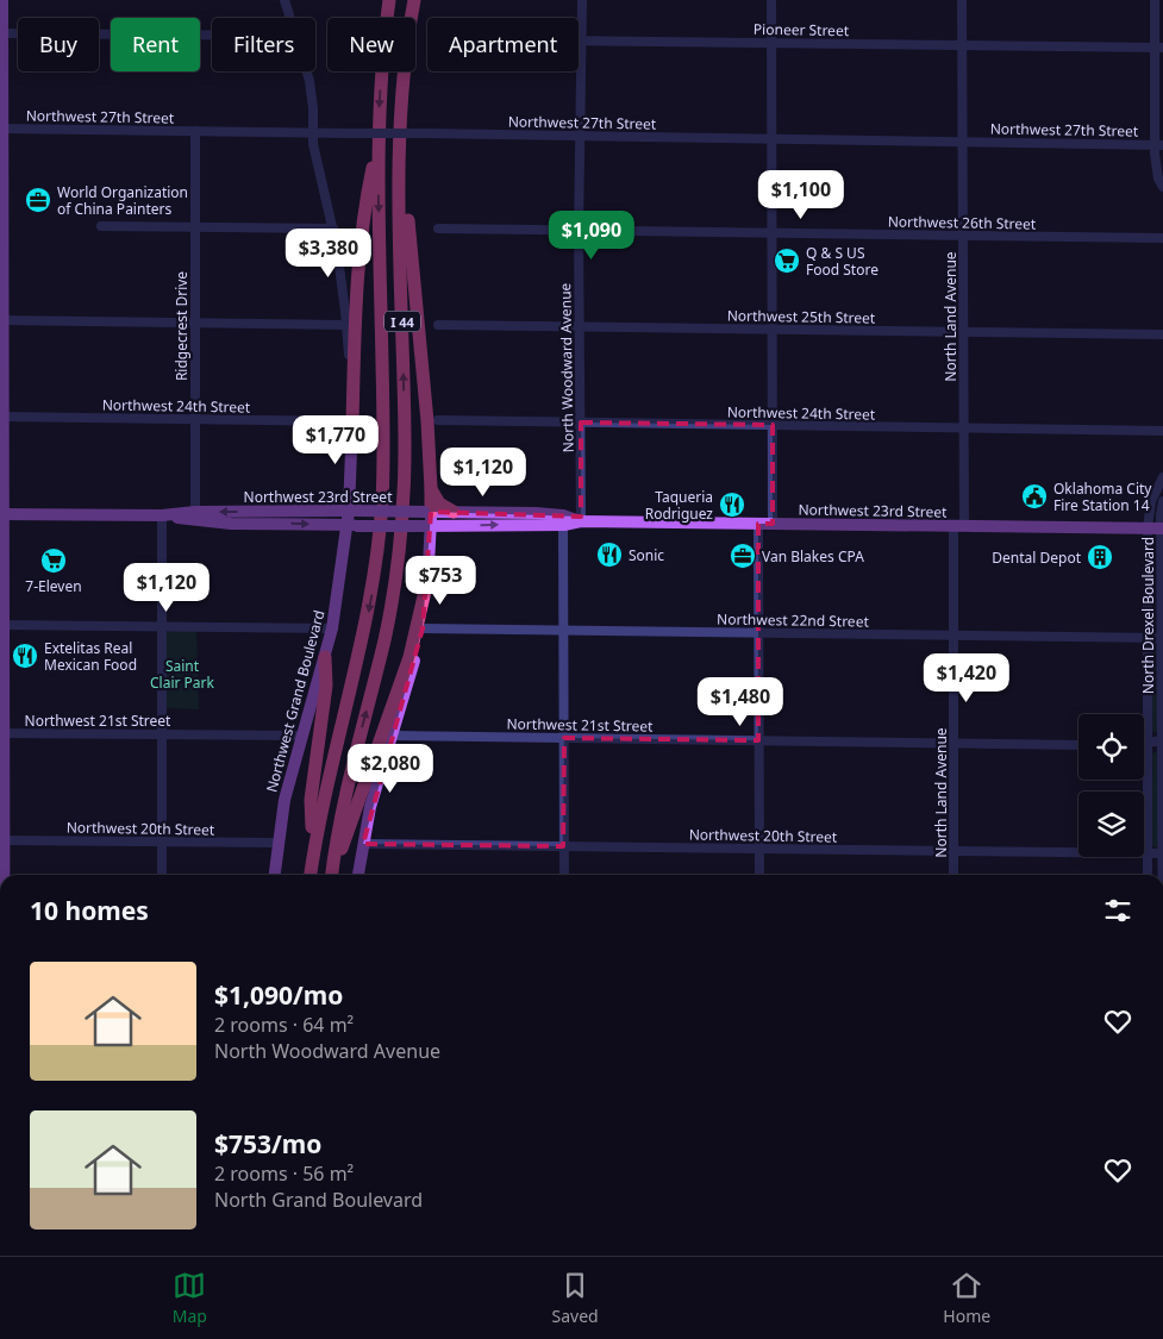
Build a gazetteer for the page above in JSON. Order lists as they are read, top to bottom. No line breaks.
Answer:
{"streets":{"highway":["I 44"],"main road":["Northwest 23rd Street","Northwest Grand Boulevard"],"street":["Pioneer Street","Northwest 27th Street","Northwest 26th Street","Northwest 25th Street","North Land Avenue","Ridgecrest Drive","North Woodward Avenue","Northwest 24th Street","North Drexel Boulevard","Northwest 22nd Street","Northwest 21st Street","Northwest 20th Street"]},"crossings":[["Pioneer Street","North Land Avenue"],["Pioneer Street","North Woodward Avenue"],["Northwest 27th Street","North Land Avenue"],["Northwest 27th Street","Ridgecrest Drive"],["Northwest 27th Street","North Woodward Avenue"],["Northwest 27th Street","Northwest Grand Boulevard"],["Northwest 26th Street","North Land Avenue"],["Northwest 26th Street","North Woodward Avenue"],["Northwest 25th Street","North Land Avenue"],["Northwest 25th Street","North Woodward Avenue"],["North Land Avenue","Northwest 24th Street"],["North Land Avenue","Northwest 23rd Street"],["North Land Avenue","Northwest 22nd Street"],["North Land Avenue","Northwest 21st Street"],["North Land Avenue","Northwest 20th Street"],["Ridgecrest Drive","Northwest 24th Street"],["Ridgecrest Drive","Northwest 23rd Street"],["North Woodward Avenue","Northwest 24th Street"],["North Woodward Avenue","Northwest 23rd Street"],["Northwest 24th Street","Northwest Grand Boulevard"],["Northwest 23rd Street","North Drexel Boulevard"],["Northwest 23rd Street","Northwest Grand Boulevard"],["North Drexel Boulevard","Northwest 22nd Street"],["North Drexel Boulevard","Northwest 20th Street"],["Northwest Grand Boulevard","Northwest 21st Street"],["Northwest Grand Boulevard","Northwest 20th Street"]],"parks":["Saint Clair Park"],"places":{"office":["World Organization of China Painters","Van Blakes CPA"],"supermarket":["Q & S US Food Store","7-Eleven"],"public building":["Oklahoma City Fire Station 14"],"restaurant":["Taqueria Rodriguez","Sonic","Extelitas Real Mexican Food"],"building":["Dental Depot"]},"page":{"chip":["Buy","Rent","Filters","New","Apartment"],"price":["$1,100","$1,090","$3,380","$1,770","$1,120","$753","$1,120","$1,420","$1,480","$2,080"],"heading":"10 homes","list":[{"name":"$1,090/mo","note":"2 rooms · 64 m² · North Woodward Avenue"},{"name":"$753/mo","note":"2 rooms · 56 m² · North Grand Boulevard"}],"tabs":["Map","Saved","Home"]}}
